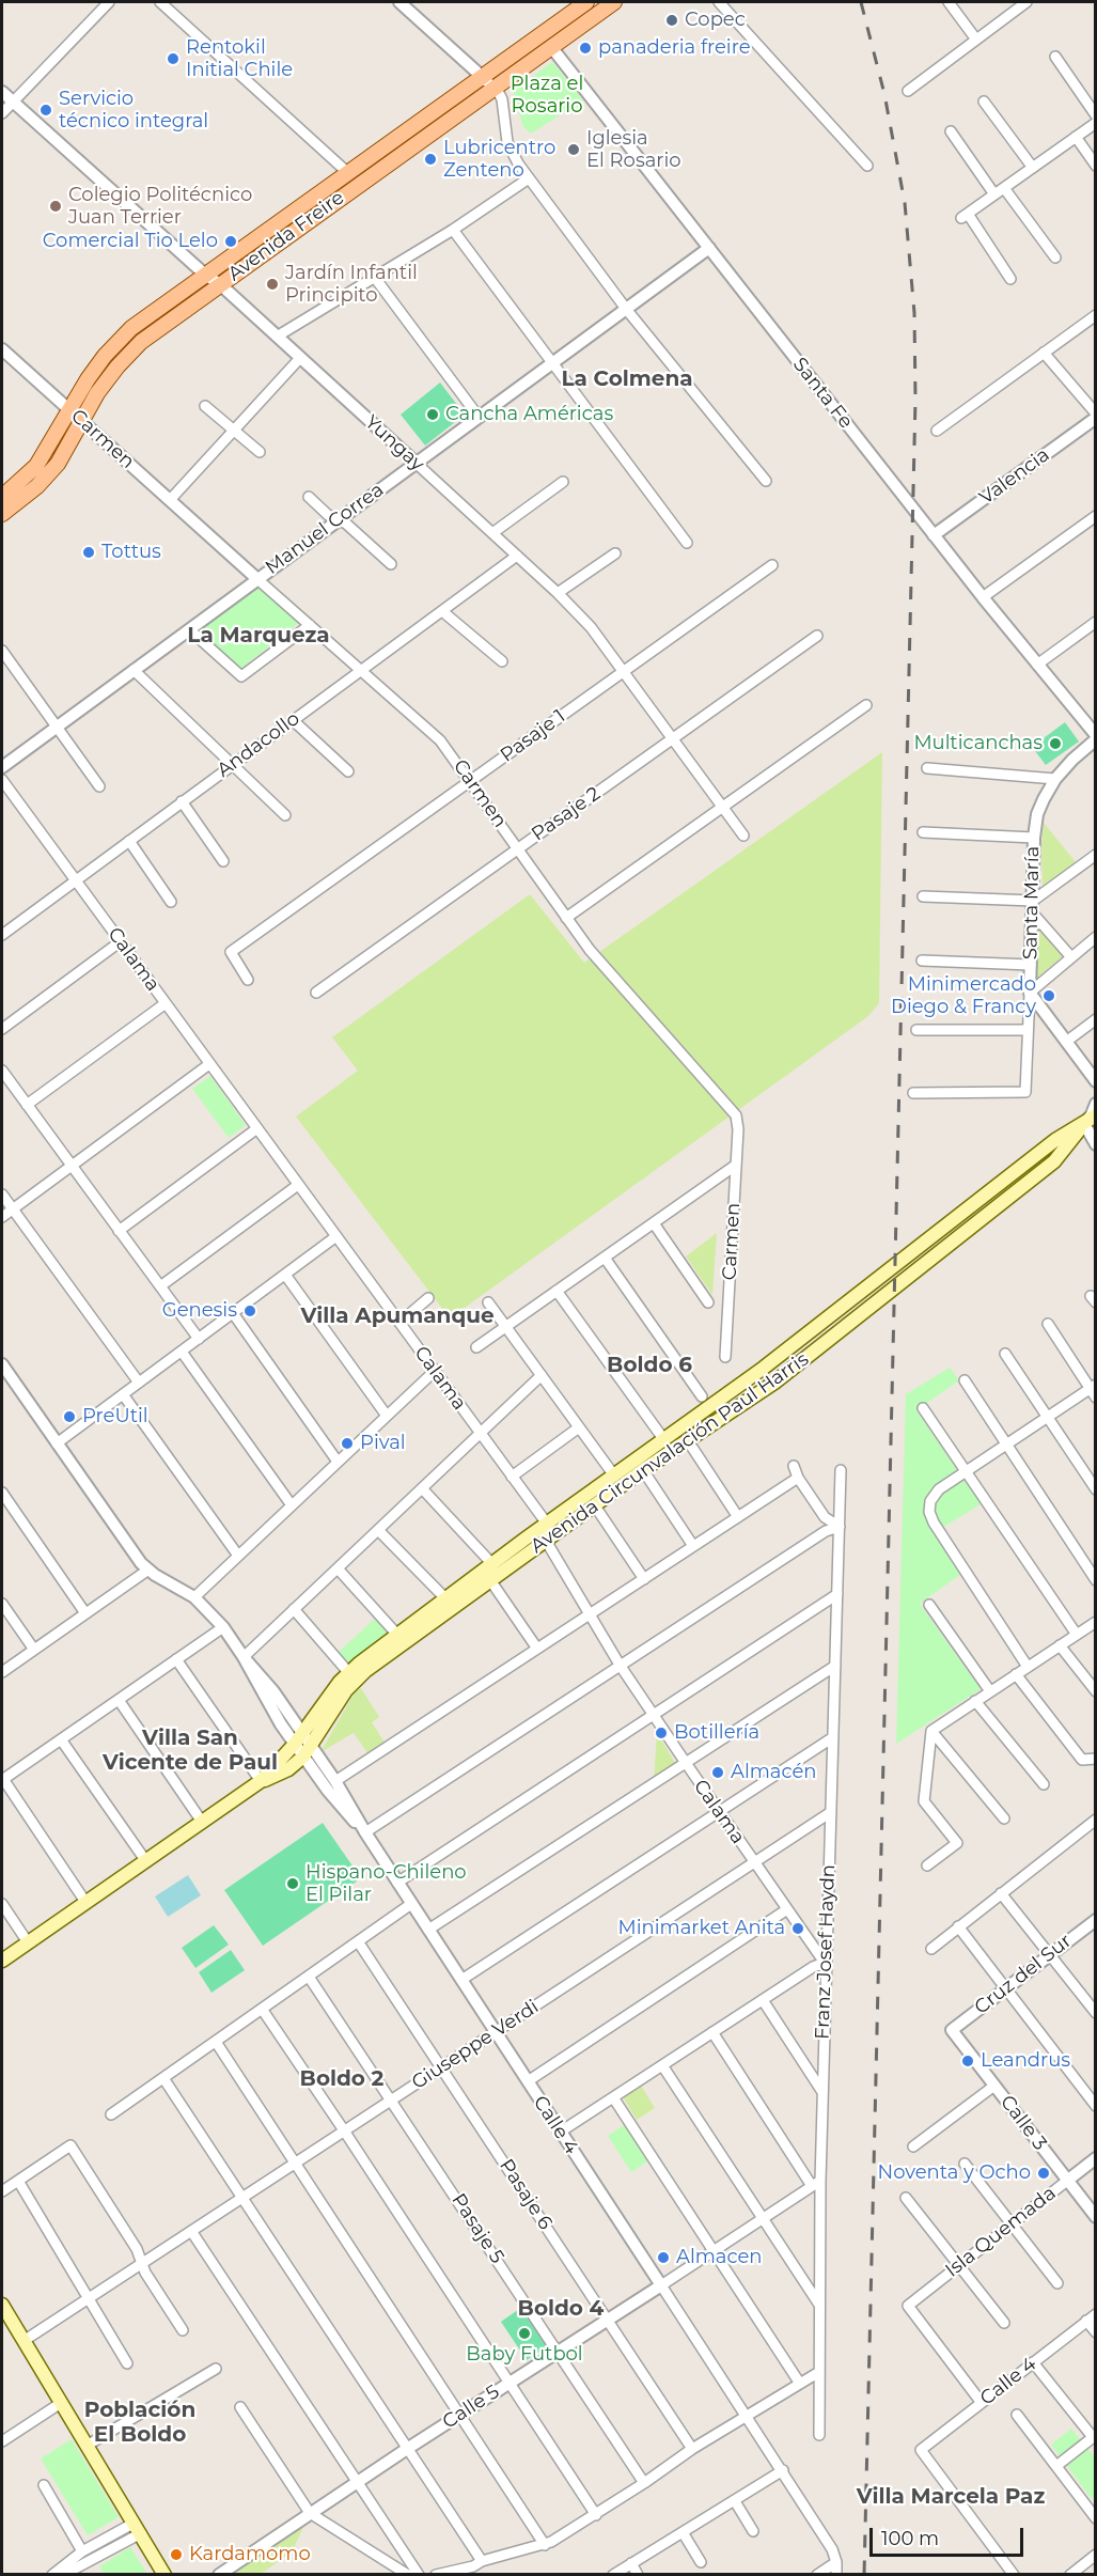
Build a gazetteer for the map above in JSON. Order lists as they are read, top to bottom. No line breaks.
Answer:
{"streets":{"main road":["Avenida Freire","Avenida Circunvalación Paul Harris"],"street":["Santa Fe","Carmen","Yungay","Valencia","Manuel Correa","Pasaje 1","Andacollo","Pasaje 2","Santa María","Calama","Franz Josef Haydn","Cruz del Sur","Giuseppe Verdi","Calle 3","Calle 4","Pasaje 6","Pasaje 5","Isla Quemada","Calle 5"]},"crossings":[["Avenida Freire","Santa Fe"],["Avenida Freire","Carmen"],["Avenida Freire","Yungay"],["Santa Fe","Valencia"],["Santa Fe","Manuel Correa"],["Santa Fe","Santa María"],["Carmen","Manuel Correa"],["Carmen","Pasaje 1"],["Carmen","Andacollo"],["Carmen","Pasaje 2"],["Yungay","Manuel Correa"],["Yungay","Pasaje 1"],["Yungay","Andacollo"],["Yungay","Pasaje 2"],["Andacollo","Calama"],["Calama","Avenida Circunvalación Paul Harris"],["Calama","Franz Josef Haydn"],["Calama","Giuseppe Verdi"],["Avenida Circunvalación Paul Harris","Calle 4"],["Franz Josef Haydn","Giuseppe Verdi"],["Franz Josef Haydn","Calle 5"],["Cruz del Sur","Calle 3"],["Giuseppe Verdi","Calle 4"],["Giuseppe Verdi","Pasaje 6"],["Giuseppe Verdi","Pasaje 5"],["Calle 3","Isla Quemada"],["Calle 4","Isla Quemada"],["Calle 4","Calle 5"],["Pasaje 6","Calle 5"],["Pasaje 5","Calle 5"]],"districts":["La Colmena","La Marqueza","Villa Apumanque","Boldo 6","Villa San Vicente de Paul","Boldo 2","Boldo 4","Población El Boldo","Villa Marcela Paz"],"parks":["Plaza el Rosario"],"places":["Copec","panaderia freire","Rentokil Initial Chile","Servicio técnico integral","Iglesia El Rosario","Lubricentro Zenteno","Colegio Politécnico Juan Terrier","Comercial Tio Lelo","Jardín Infantil Principito","Cancha Américas","Tottus","Multicanchas","Minimercado Diego & Francy","Genesis","PreUtil","Pival","Botillería","Almacén","Hispano-Chileno El Pilar","Minimarket Anita","Leandrus","Noventa y Ocho","Almacen","Baby Futbol","Kardamomo"],"scale_bar":"100 m"}
